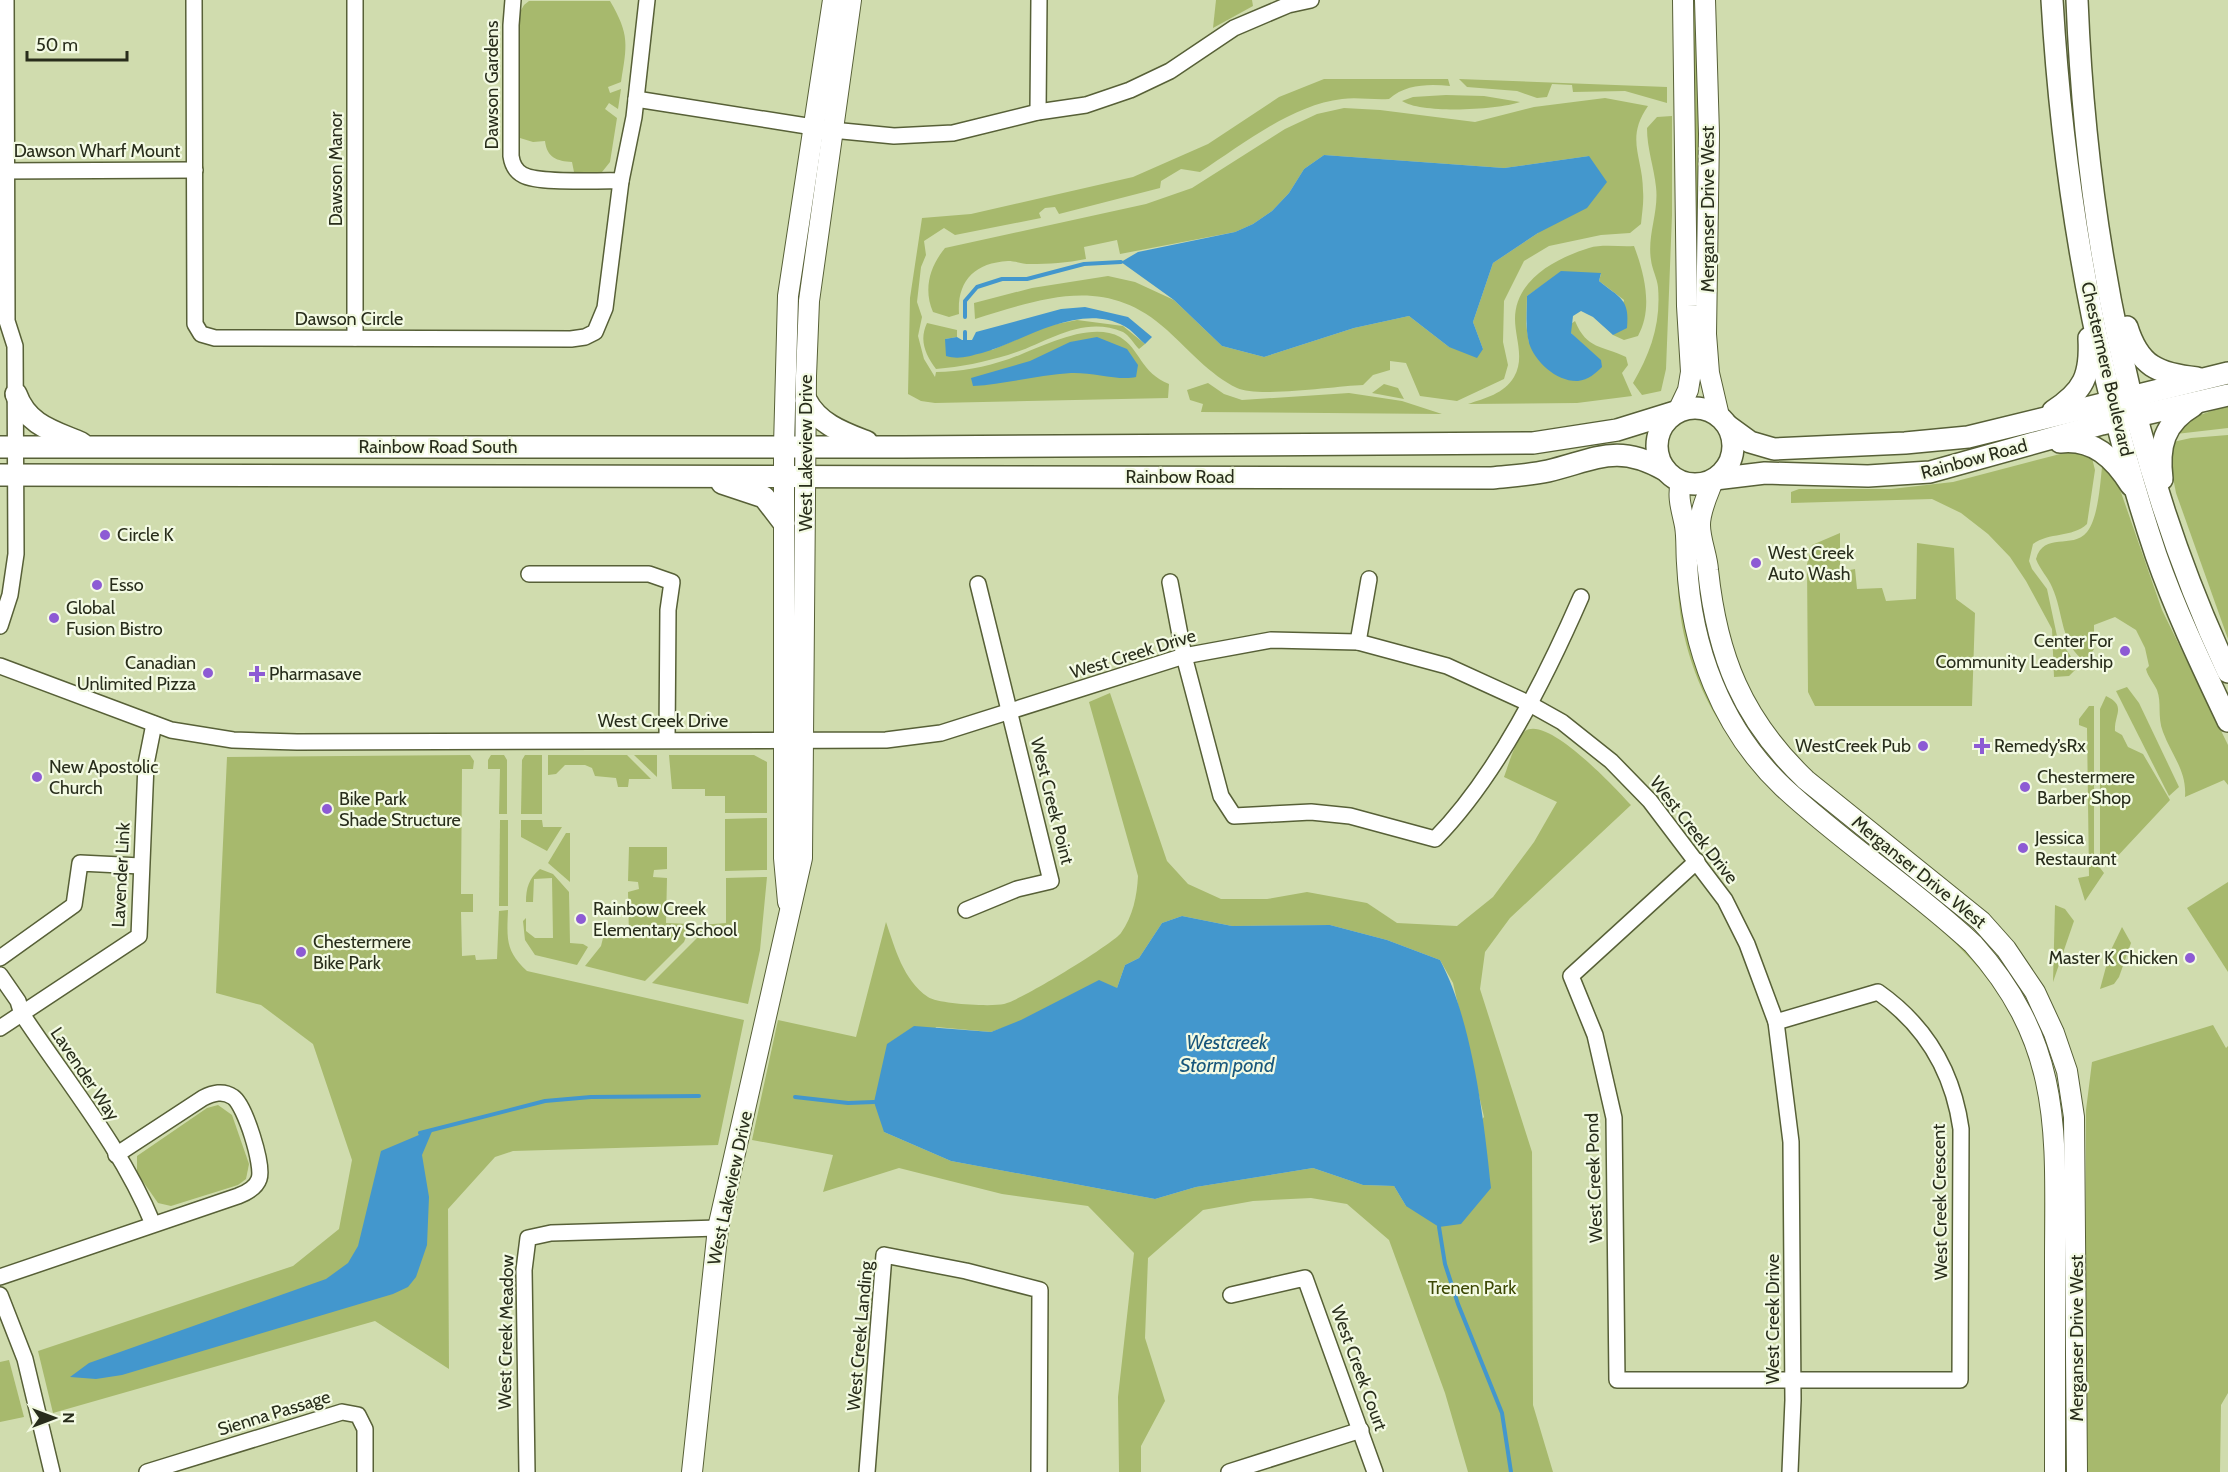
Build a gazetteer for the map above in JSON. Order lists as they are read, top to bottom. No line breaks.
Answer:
{"streets":{"main road":["Chestermere Boulevard","Rainbow Road South","Rainbow Road"],"street":["Dawson Gardens","Dawson Wharf Mount","Dawson Manor","Merganser Drive West","Dawson Circle","West Lakeview Drive","West Creek Drive","West Creek Point","Lavender Link","Lavender Way","West Creek Pond","West Creek Crescent","West Creek Meadow","West Creek Landing","West Creek Court","Sienna Passage"]},"crossings":[["Dawson Gardens","Dawson Circle"],["Dawson Wharf Mount","Dawson Circle"],["Dawson Manor","Dawson Circle"],["Merganser Drive West","Rainbow Road"],["Chestermere Boulevard","Rainbow Road"],["Rainbow Road South","West Lakeview Drive"],["Rainbow Road South","Rainbow Road"],["West Lakeview Drive","Rainbow Road"],["West Lakeview Drive","West Creek Drive"],["West Lakeview Drive","West Creek Meadow"],["West Creek Drive","West Creek Point"],["West Creek Drive","Lavender Link"],["West Creek Drive","West Creek Pond"],["West Creek Drive","West Creek Crescent"],["Lavender Link","Lavender Way"],["West Creek Pond","West Creek Crescent"]],"water":["Westcreek Storm pond"],"parks":["Trenen Park"],"places":{"other":["Circle K","West Creek Auto Wash","Esso","Global Fusion Bistro","Center For Community Leadership","Canadian Unlimited Pizza","WestCreek Pub","New Apostolic Church","Chestermere Barber Shop","Bike Park Shade Structure","Jessica Restaurant","Rainbow Creek Elementary School","Chestermere Bike Park","Master K Chicken"],"health":["Pharmasave","Remedy’sRx"]},"scale_bar":"50 m","north":"right"}
